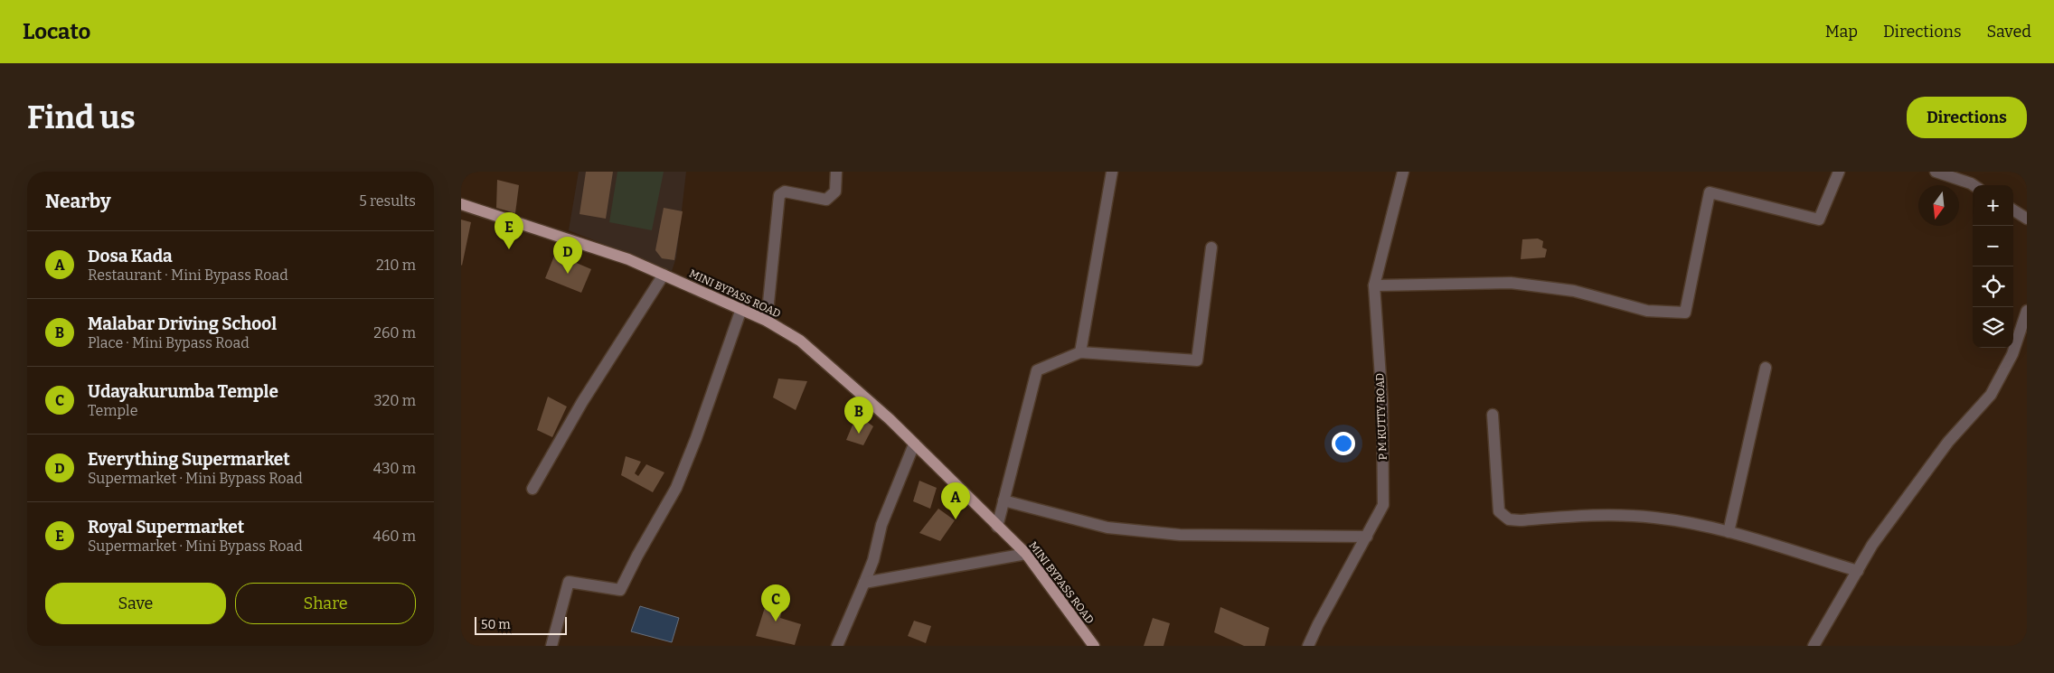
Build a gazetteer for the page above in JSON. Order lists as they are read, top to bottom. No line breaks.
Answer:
{"streets":{"main road":["MINI BYPASS ROAD"],"street":["P M KUTTY ROAD"]},"scale_bar":"50 m","north":"bottom","page":{"header":"Locato","nav":["Map","Directions","Saved"],"buttons":["Directions",["Save","Share"]],"title":"Find us","heading":["Nearby","5 results"],"map_buttons":["+","−"],"pins":["E","D","B","A","C"],"list":[{"mark":"A","name":"Dosa Kada","note":"Restaurant · Mini Bypass Road","value":"210 m"},{"mark":"B","name":"Malabar Driving School","note":"Place · Mini Bypass Road","value":"260 m"},{"mark":"C","name":"Udayakurumba Temple","note":"Temple","value":"320 m"},{"mark":"D","name":"Everything Supermarket","note":"Supermarket · Mini Bypass Road","value":"430 m"},{"mark":"E","name":"Royal Supermarket","note":"Supermarket · Mini Bypass Road","value":"460 m"}],"scale":"50 m"}}
